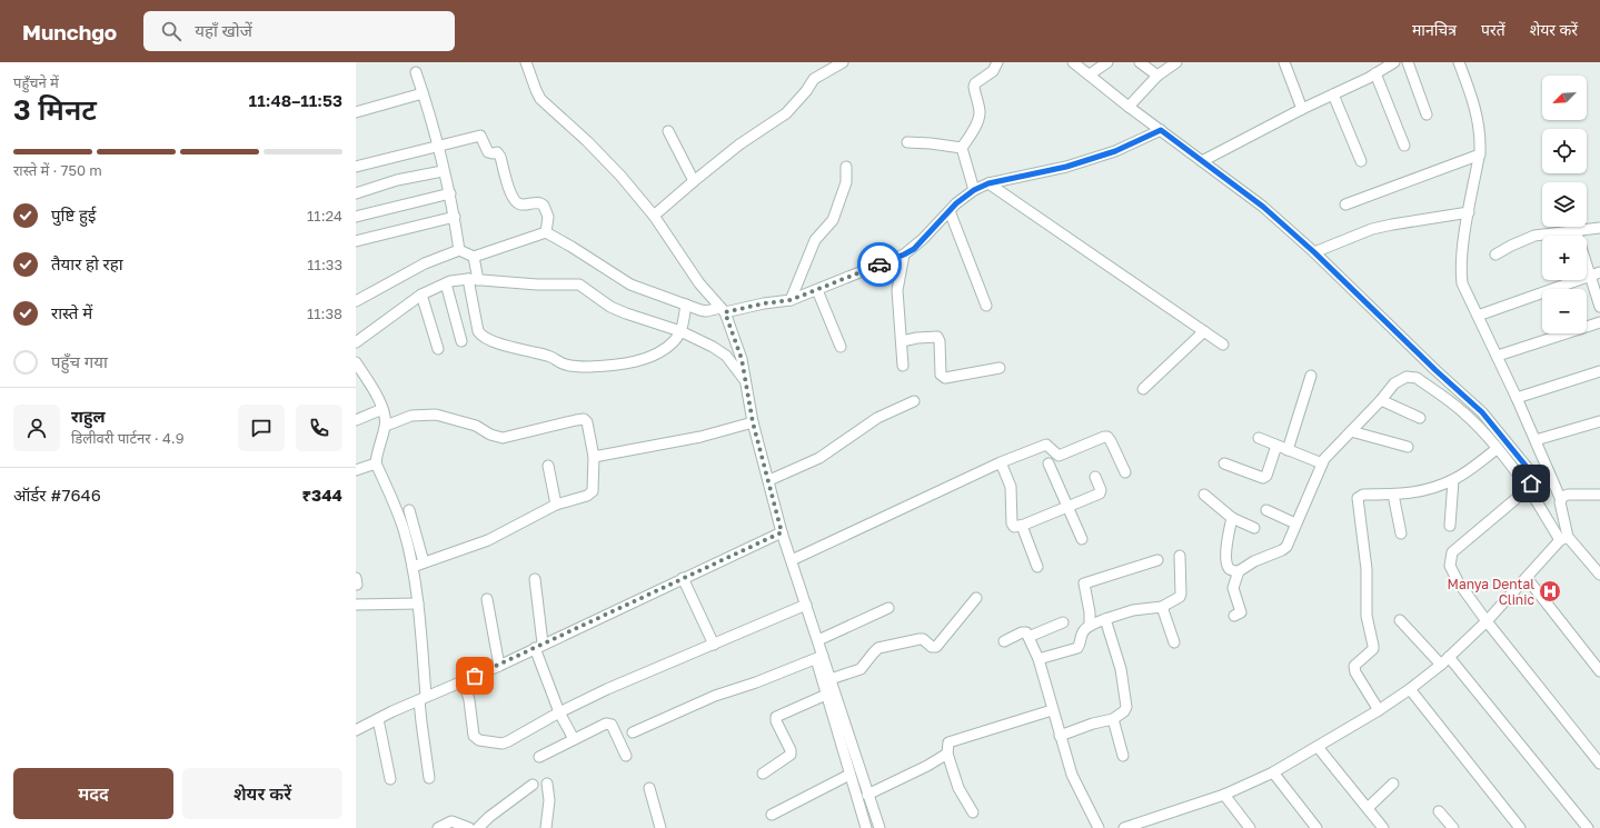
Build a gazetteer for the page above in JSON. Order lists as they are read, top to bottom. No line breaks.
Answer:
{"places":{"hospital":["Manya Dental Clinic"]},"north":"bottom left","page":{"header":"Munchgo","search":"यहाँ खोजें","nav":["मानचित्र","परतें","शेयर करें"],"heading":["3 मिनट","पहुँचने में","11:48–11:53"],"panel":["राहुल","डिलीवरी पार्टनर · 4.9","ऑर्डर #7646","₹344"],"map_buttons":["+","−"],"bar":"रास्ते में · 750 m","list":[["पुष्टि हुई","11:24"],["तैयार हो रहा","11:33"],["रास्ते में","11:38"],"पहुँच गया"],"buttons":["मदद","शेयर करें"]}}
